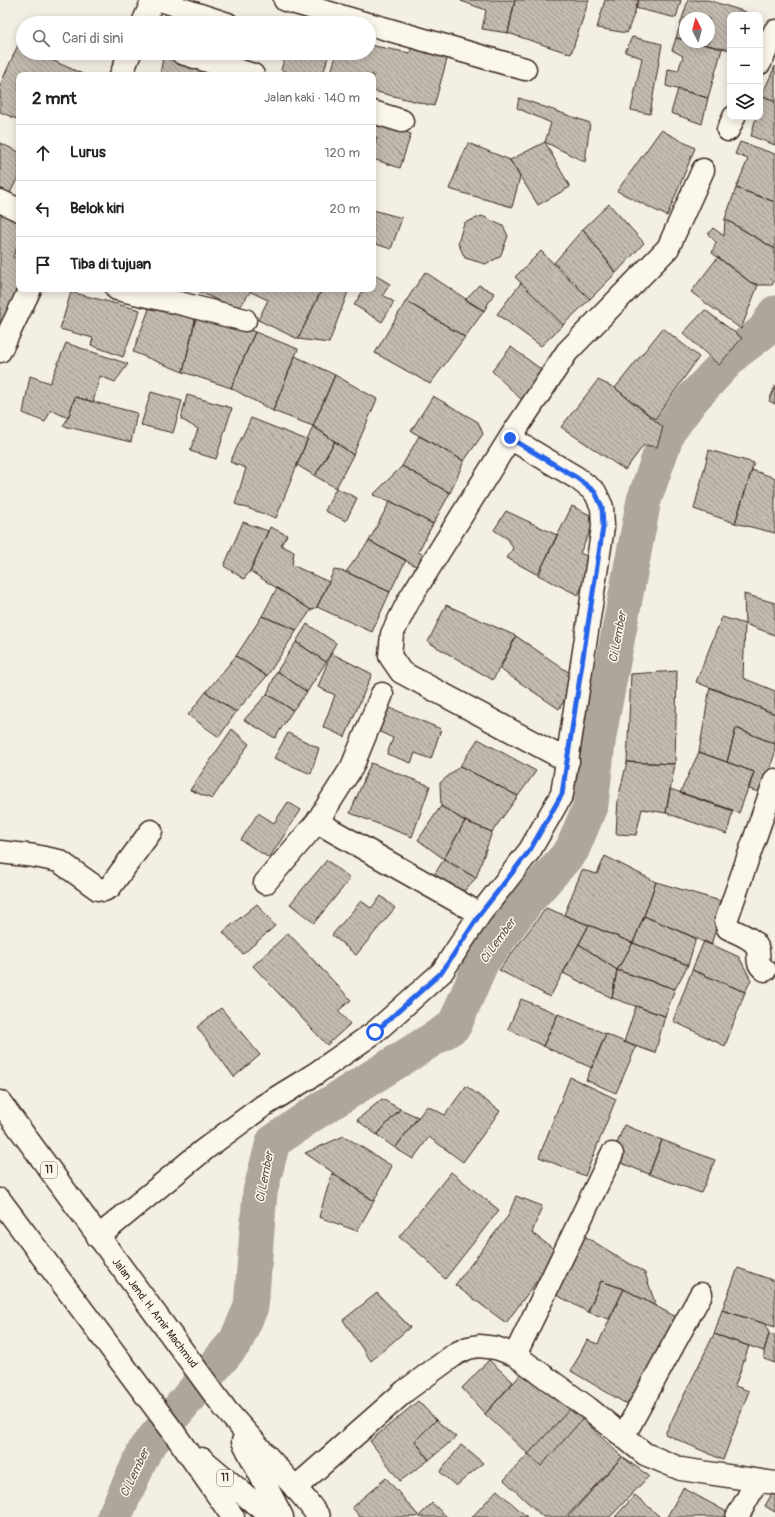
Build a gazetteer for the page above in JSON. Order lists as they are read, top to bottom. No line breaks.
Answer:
{"streets":{"main road":["11","Jalan Jend. H. Amir Machmud"]},"crossings":[["11","Jalan Jend. H. Amir Machmud"]],"water":["Ci Lember"],"north":"top","page":{"map_buttons":["+","−"],"search":"Cari di sini","heading":["2 mnt","Jalan kaki · 140 m"],"list":[["Lurus","120 m"],["Belok kiri","20 m"],"Tiba di tujuan"]}}
